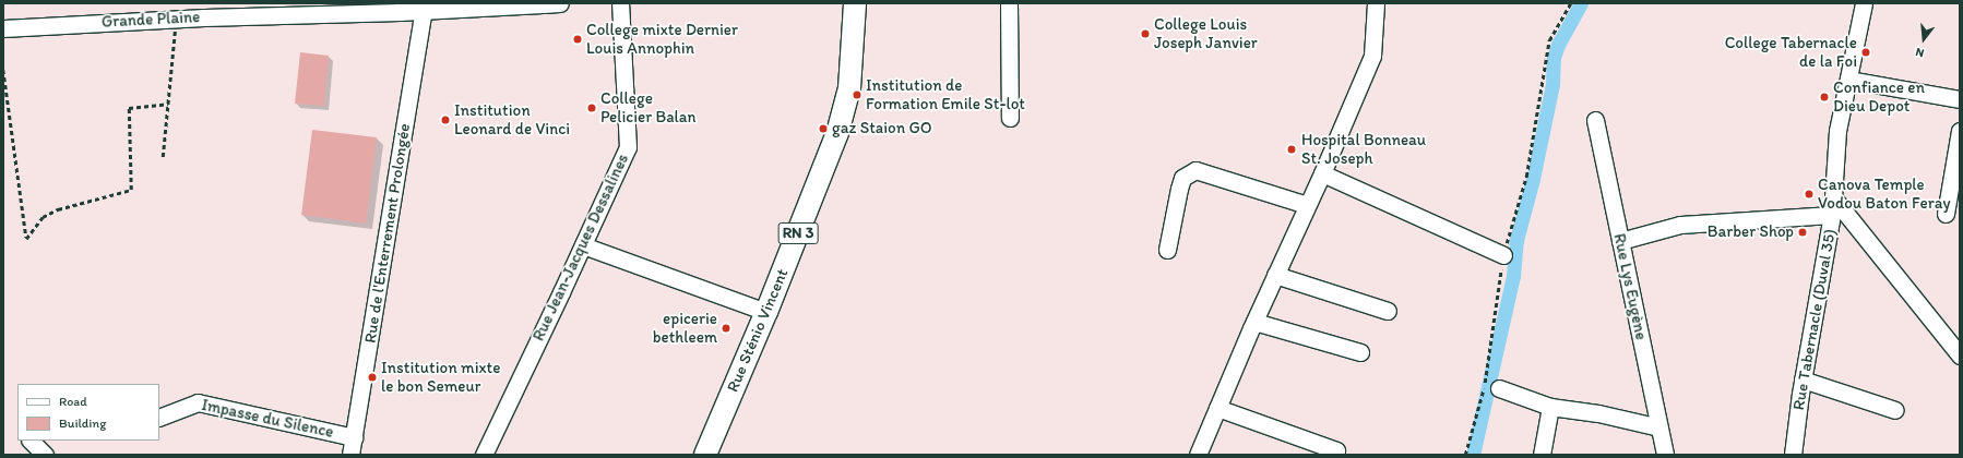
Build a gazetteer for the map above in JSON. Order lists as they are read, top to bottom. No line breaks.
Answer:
{"streets":{"main road":["RN 3","Rue Sténio Vincent"],"street":["Grande Plaine","Rue de l'Enterrement Prolongée","Rue Jean-Jacques Dessalines","Rue Lys Eugène","Rue Tabernacle (Duval 35)","Impasse du Silence"]},"crossings":[["Grande Plaine","Rue de l'Enterrement Prolongée"],["Rue de l'Enterrement Prolongée","Impasse du Silence"]],"places":["College Louis Joseph Janvier","College mixte Dernier Louis Annophin","College Tabernacle de la Foi","Institution de Formation Emile St-lot","Confiance en Dieu Depot","College Pelicier Balan","Institution Leonard de Vinci","gaz Staion GO","Hospital Bonneau St. Joseph","Canova Temple Vodou Baton Feray","Barber Shop","epicerie bethleem","Institution mixte le bon Semeur"],"legend":["Road","Building"],"north":"bottom"}
